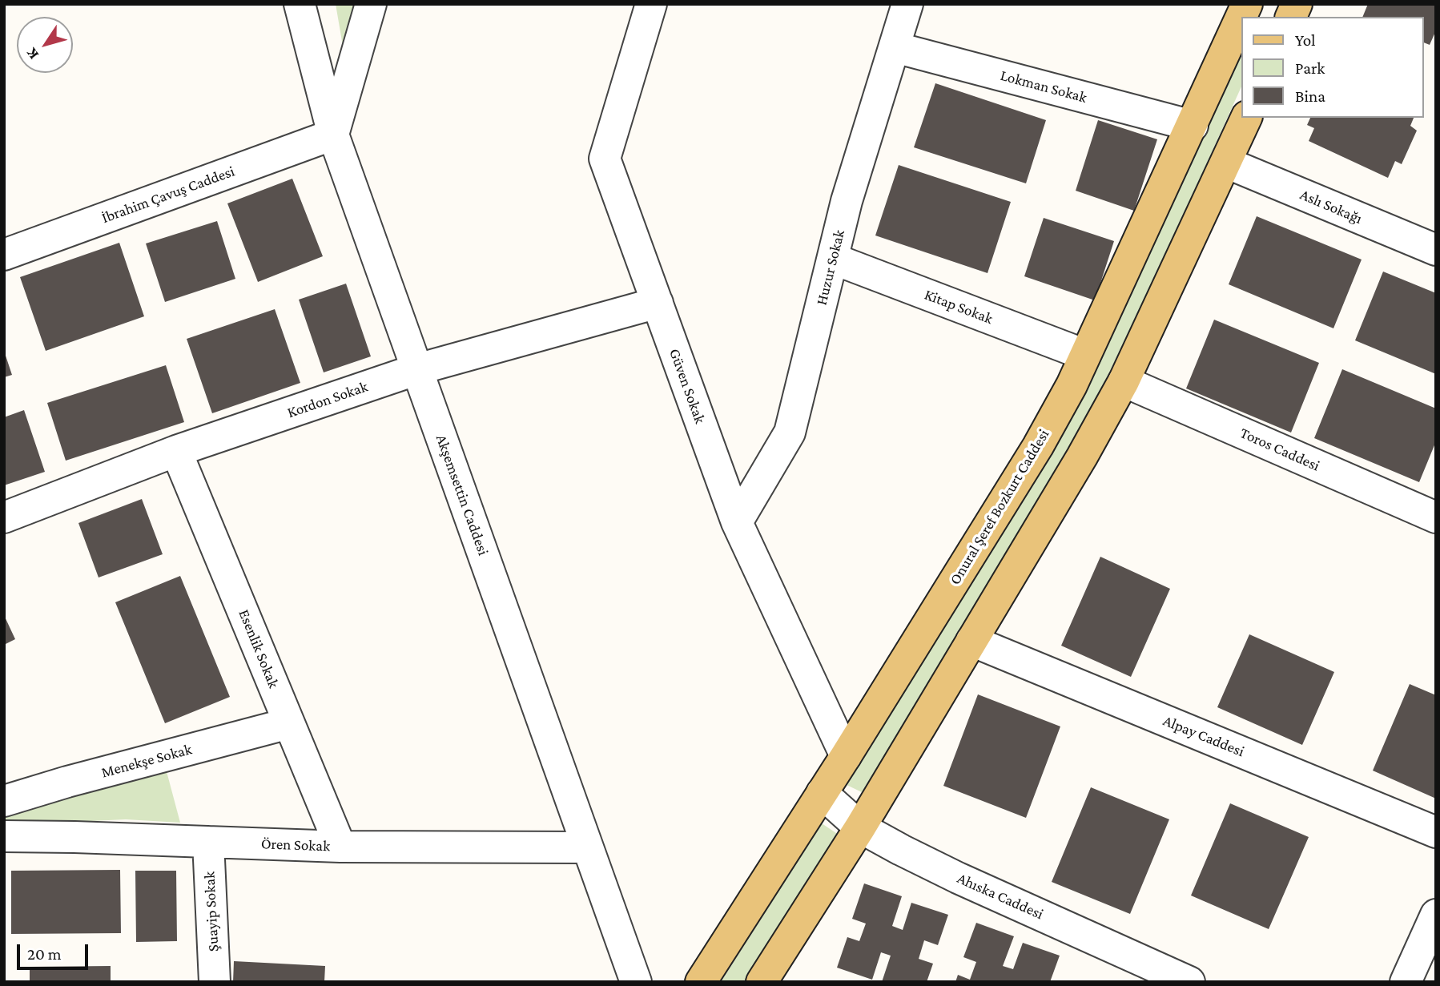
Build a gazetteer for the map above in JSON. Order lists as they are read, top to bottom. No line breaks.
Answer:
{"streets":{"main road":["Onural Şeref Bozkurt Caddesi"],"street":["Lokman Sokak","İbrahim Çavuş Caddesi","Aslı Sokağı","Huzur Sokak","Kitap Sokak","Güven Sokak","Kordon Sokak","Toros Caddesi","Akşemsettin Caddesi","Esenlik Sokak","Alpay Caddesi","Menekşe Sokak","Ören Sokak","Ahıska Caddesi","Şuayip Sokak"]},"crossings":[["Lokman Sokak","Huzur Sokak"],["Lokman Sokak","Onural Şeref Bozkurt Caddesi"],["İbrahim Çavuş Caddesi","Akşemsettin Caddesi"],["Huzur Sokak","Kitap Sokak"],["Huzur Sokak","Güven Sokak"],["Kitap Sokak","Onural Şeref Bozkurt Caddesi"],["Güven Sokak","Kordon Sokak"],["Güven Sokak","Onural Şeref Bozkurt Caddesi"],["Kordon Sokak","Akşemsettin Caddesi"],["Kordon Sokak","Esenlik Sokak"],["Akşemsettin Caddesi","Ören Sokak"],["Onural Şeref Bozkurt Caddesi","Ahıska Caddesi"],["Esenlik Sokak","Menekşe Sokak"],["Esenlik Sokak","Ören Sokak"],["Ören Sokak","Şuayip Sokak"]],"legend":["Yol","Park","Bina"],"scale_bar":"20 m","north":"bottom left"}
